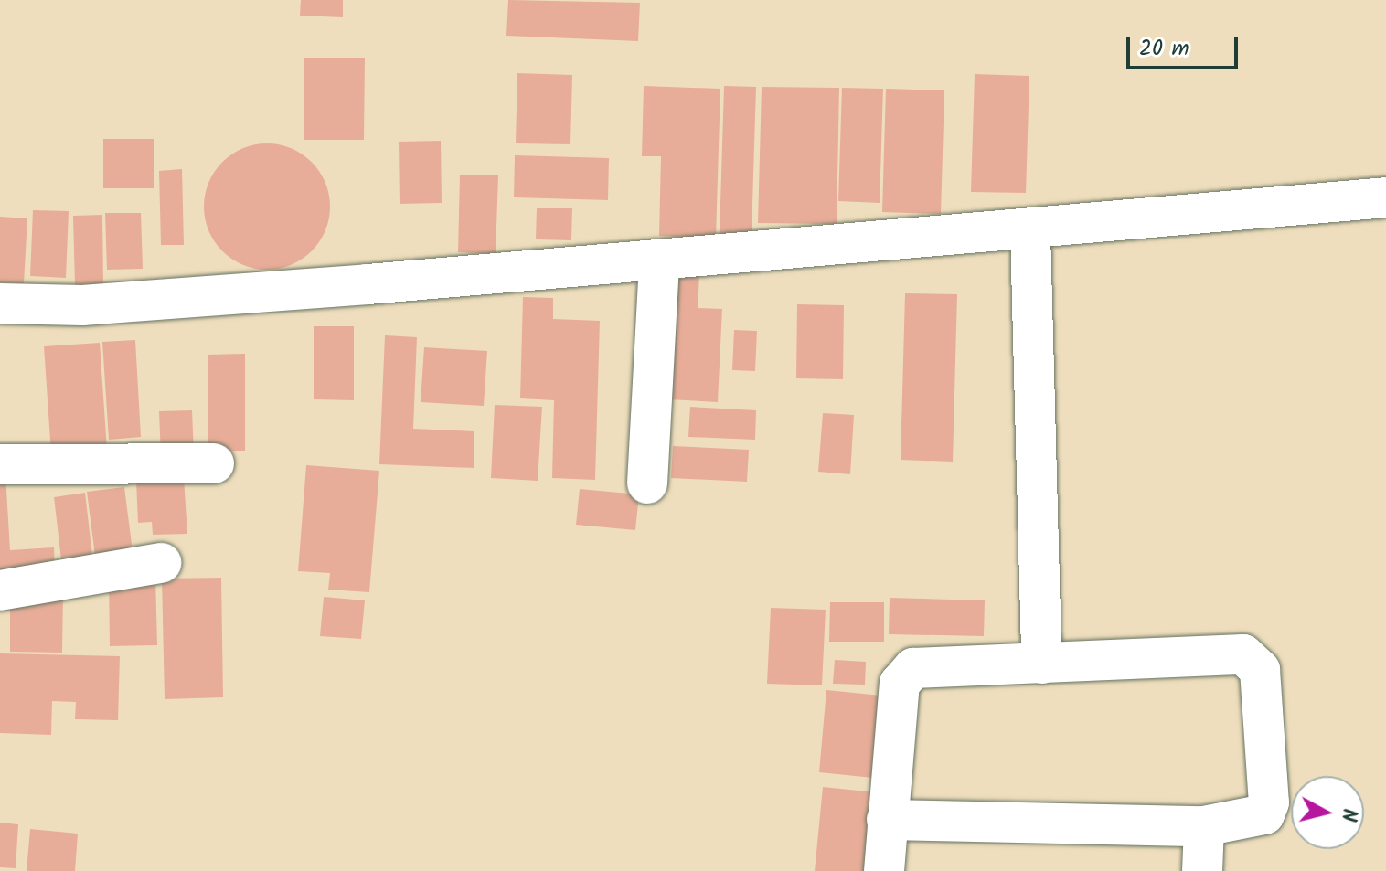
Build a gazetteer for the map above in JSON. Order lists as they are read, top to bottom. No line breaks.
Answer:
{"scale_bar":"20 m","north":"right"}
